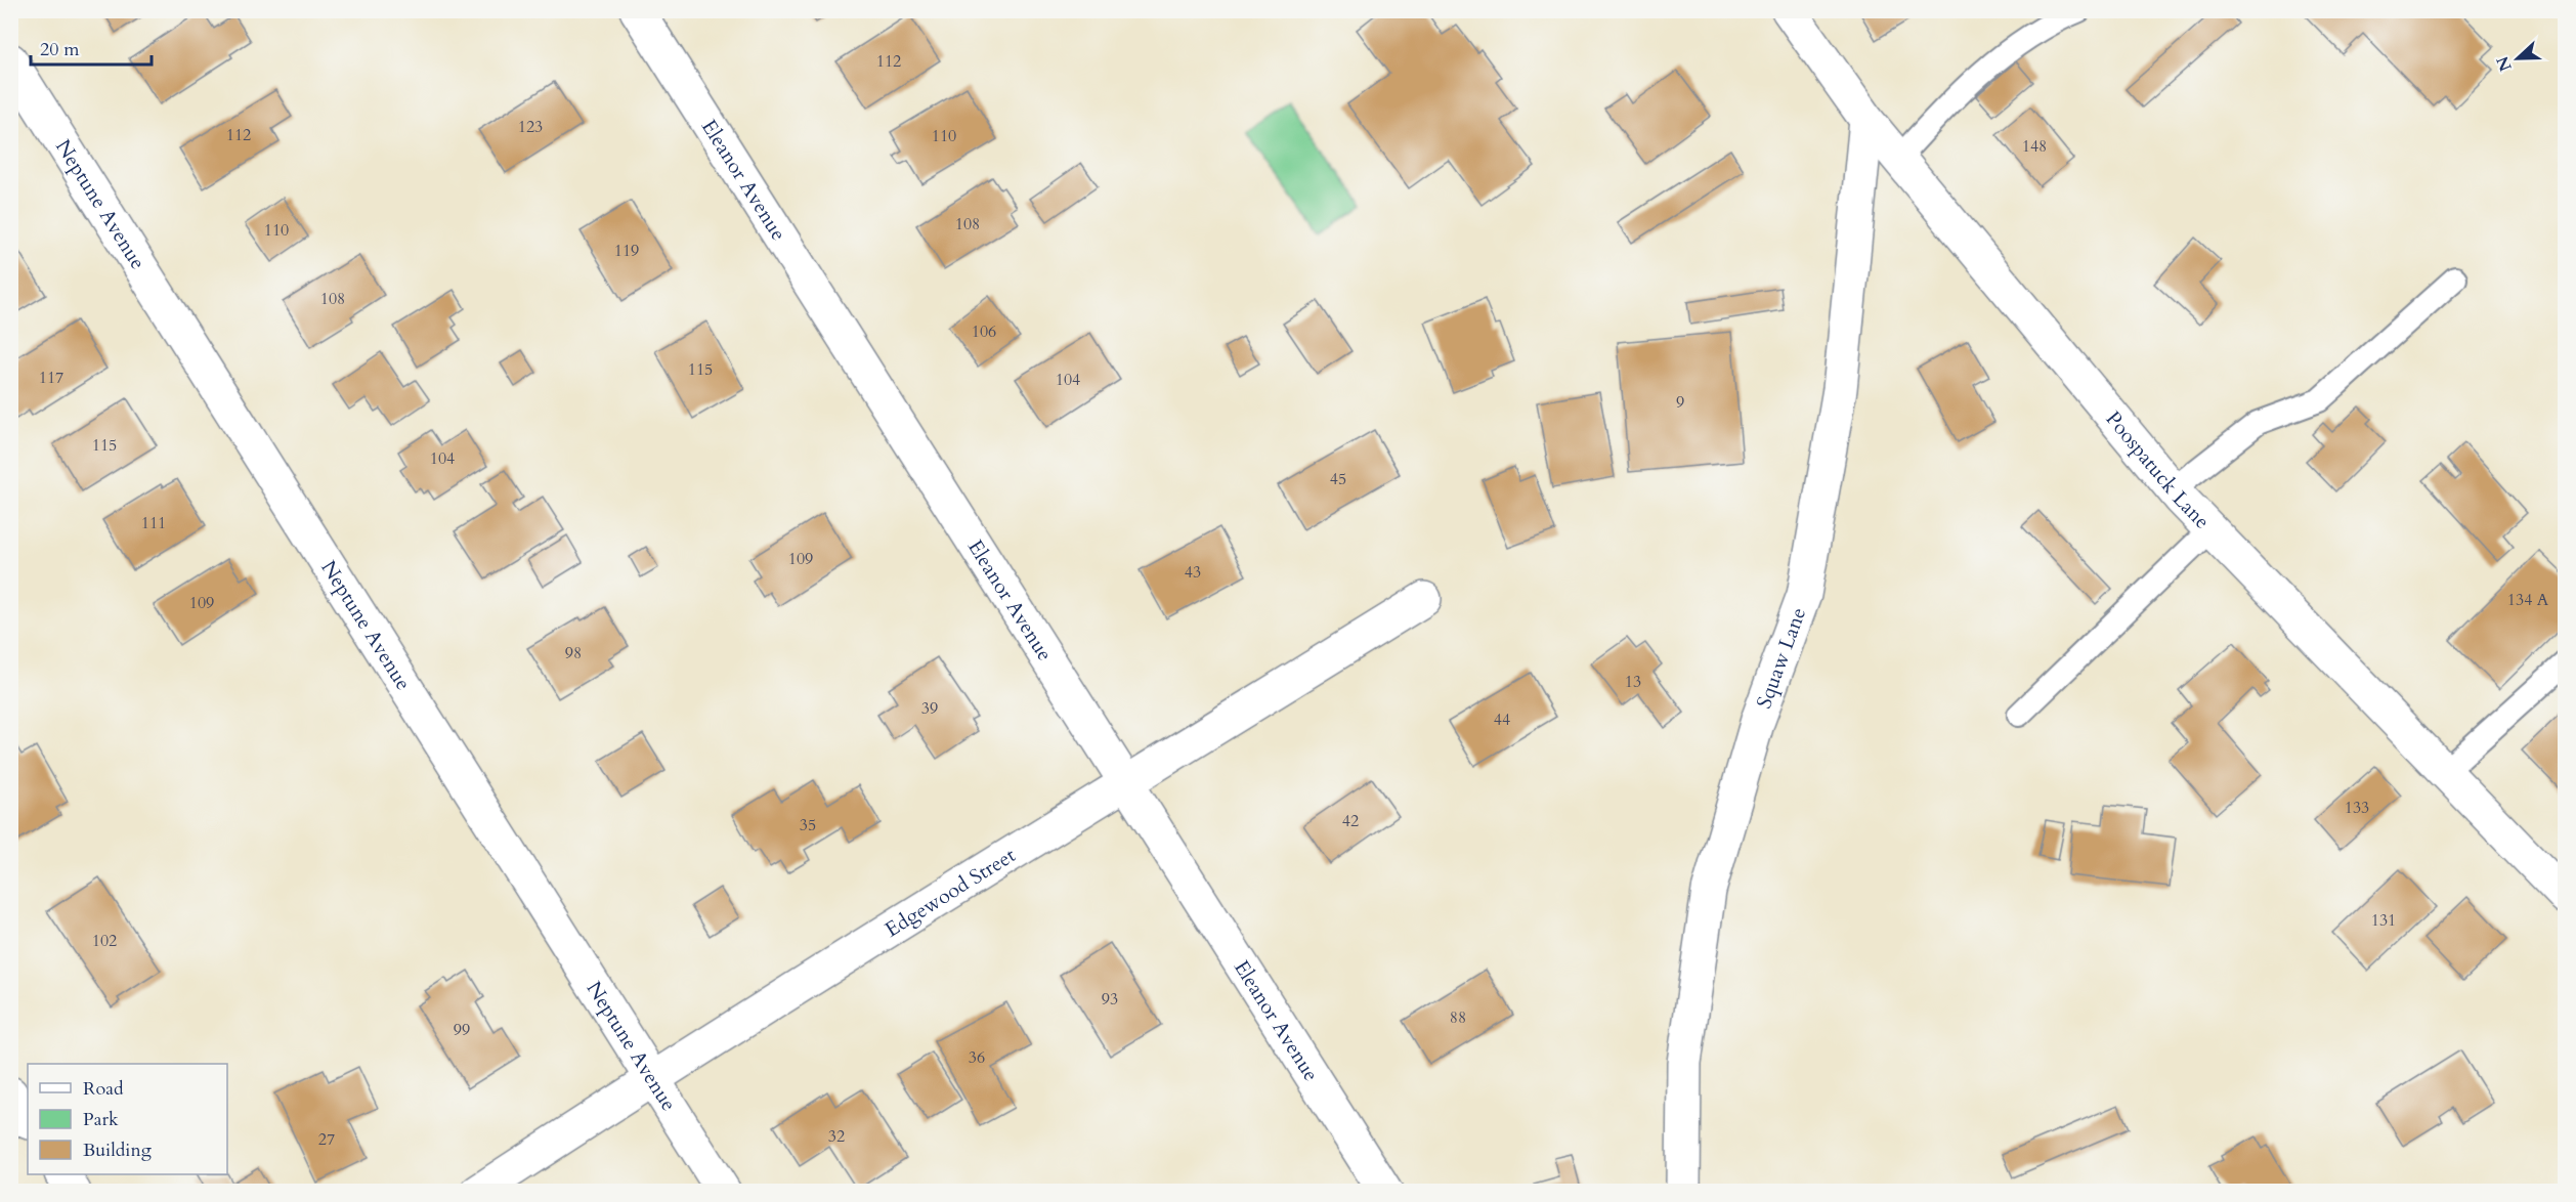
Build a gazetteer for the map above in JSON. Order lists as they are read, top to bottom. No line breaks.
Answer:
{"streets":{"street":["Eleanor Avenue","Neptune Avenue","Poospatuck Lane","Squaw Lane","Edgewood Street"]},"crossings":[["Eleanor Avenue","Edgewood Street"],["Neptune Avenue","Edgewood Street"],["Poospatuck Lane","Squaw Lane"]],"house_numbers":["112","123","112","110","148","108","110","119","108","106","115","117","104","9","115","104","45","111","109","43","134 A","109","98","13","39","44","133","42","35","131","102","93","88","99","36","32","27"],"legend":["Road","Park","Building"],"scale_bar":"20 m","north":"left"}
